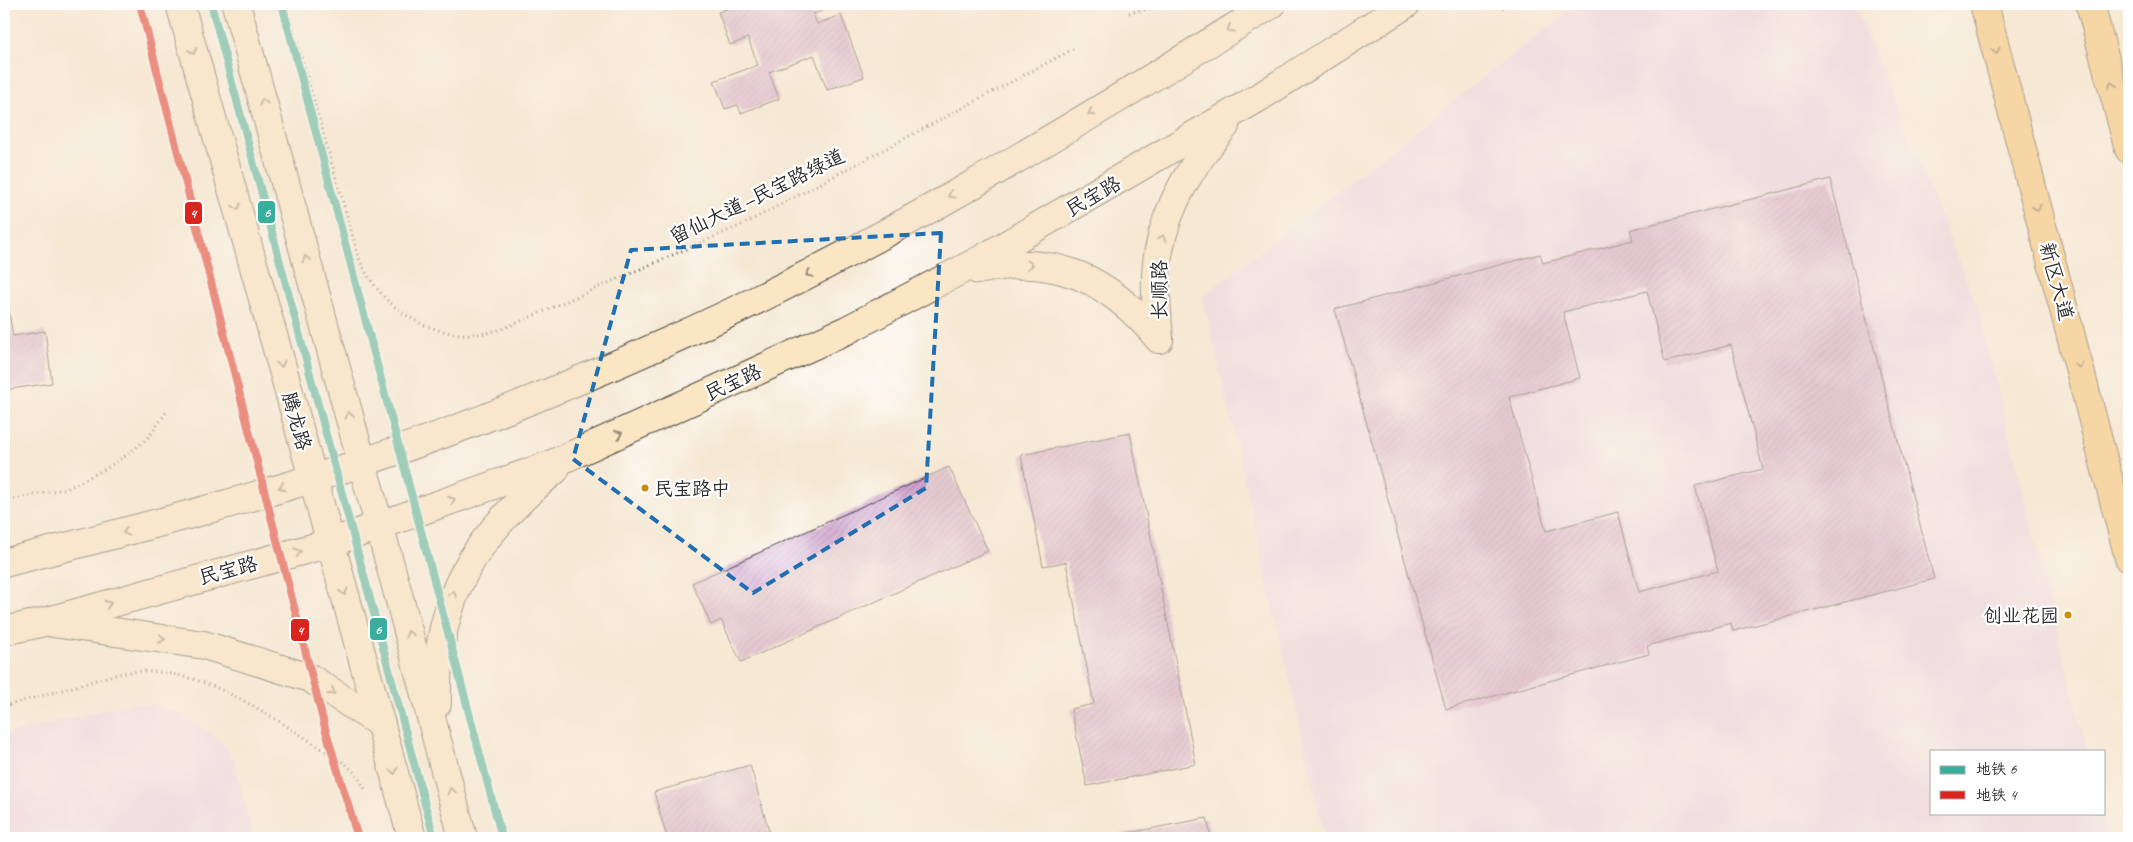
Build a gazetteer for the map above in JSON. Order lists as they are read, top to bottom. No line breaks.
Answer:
{"streets":{"main road":["民宝路","新区大道","长顺路","腾龙路"],"path":["留仙大道—民宝路绿道"]},"crossings":[["民宝路","长顺路"],["民宝路","腾龙路"]],"one_way":["新区大道"],"places":["民宝路中","创业花园"],"lines":["metro line 6","metro line 4"],"legend":["地铁 6","地铁 4"]}
